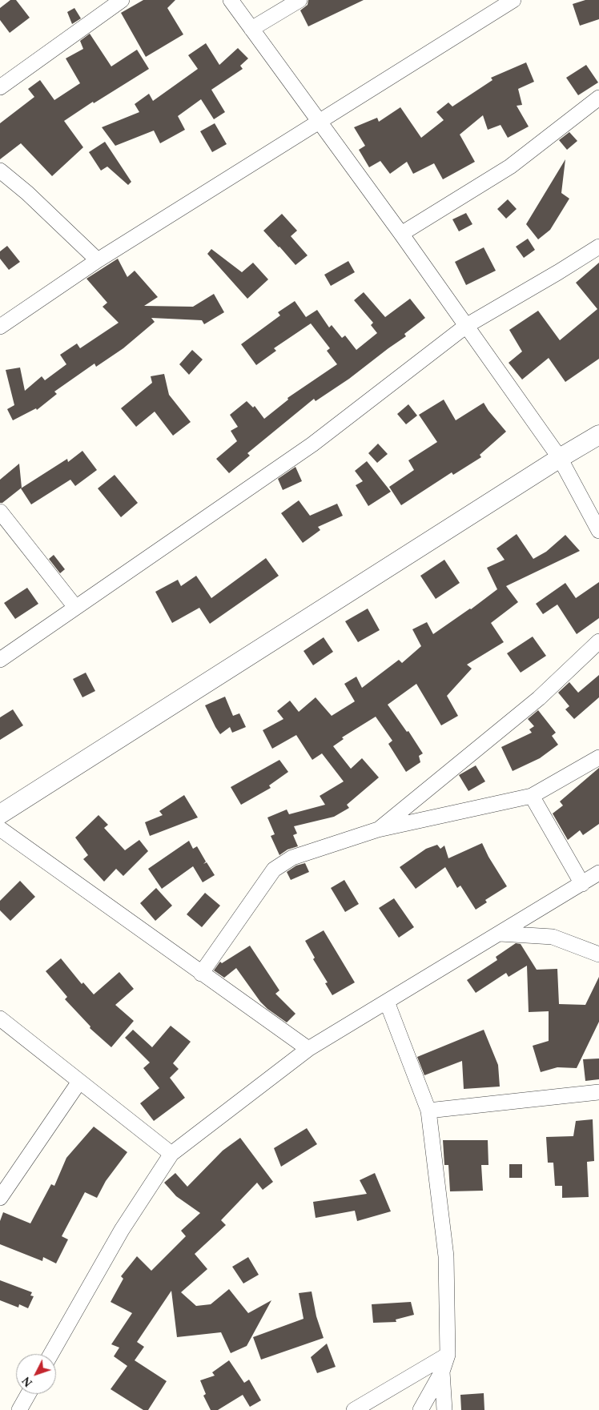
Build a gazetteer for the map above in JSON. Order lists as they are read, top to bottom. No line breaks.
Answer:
{"north":"bottom left"}
